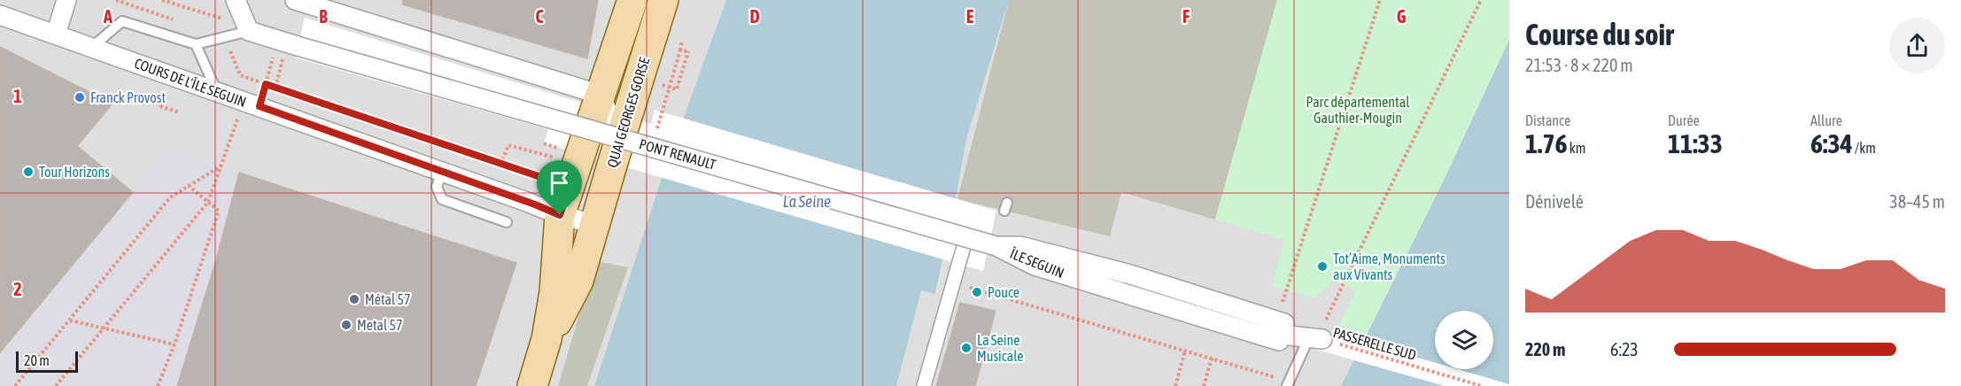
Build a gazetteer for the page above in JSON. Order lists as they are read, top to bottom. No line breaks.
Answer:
{"streets":{"main road":["QUAI GEORGES GORSE"],"street":["COURS DE L'ÎLE SEGUIN","PONT RENAULT","ÎLE SEGUIN"],"path":["PASSERELLE SUD"]},"crossings":[["COURS DE L'ÎLE SEGUIN","QUAI GEORGES GORSE"],["PONT RENAULT","ÎLE SEGUIN"],["ÎLE SEGUIN","PASSERELLE SUD"]],"water":["La Seine"],"parks":["Parc départemental Gauthier-Mougin"],"places":["Franck Provost","Tour Horizons","Tot’Aime, Monuments aux Vivants","Pouce","Métal 57","Metal 57","La Seine Musicale"],"scale_bar":"20 m","page":{"heading":["Course du soir","21:53 · 8 × 220 m"],"stats":[["Distance","1.76 km"],["Durée","11:33"],["Allure","6:34 /km"]],"chart":["Dénivelé","38–45 m"],"list":[{"name":"220 m","note":"6:23"}],"scale":"20 m"},"grid":{"columns":["A","B","C","D","E","F","G"],"rows":["1","2"]}}
